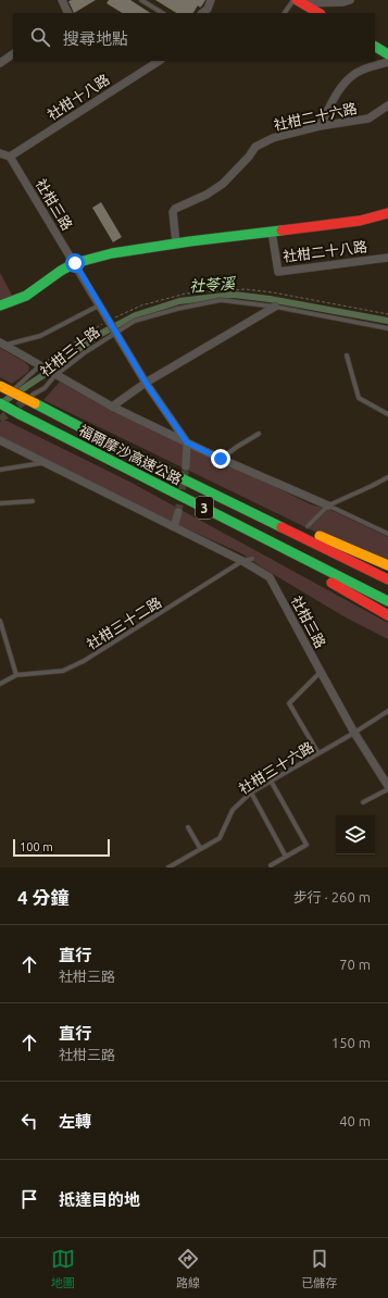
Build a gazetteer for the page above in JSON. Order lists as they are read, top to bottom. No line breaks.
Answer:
{"streets":{"main road":["福爾摩沙高速公路","3"],"street":["社柑十八路","社柑二十六路","社柑三路","社柑二十八路"],"lane":["社柑三十路","社柑三十二路","社柑三十六路"]},"crossings":[["社柑十八路","社柑三路"],["社柑三路","社柑三十路"],["社柑三路","社柑三十二路"],["社柑三路","社柑三十六路"],["社柑三十路","福爾摩沙高速公路"]],"water":["社苓溪"],"scale_bar":"100 m","page":{"search":"搜尋地點","scale":"100 m","heading":["4 分鐘","步行 · 260 m"],"list":[["直行","社柑三路","70 m"],["直行","社柑三路","150 m"],["左轉","40 m"],"抵達目的地"],"nav":["地圖","路線","已儲存"]}}
